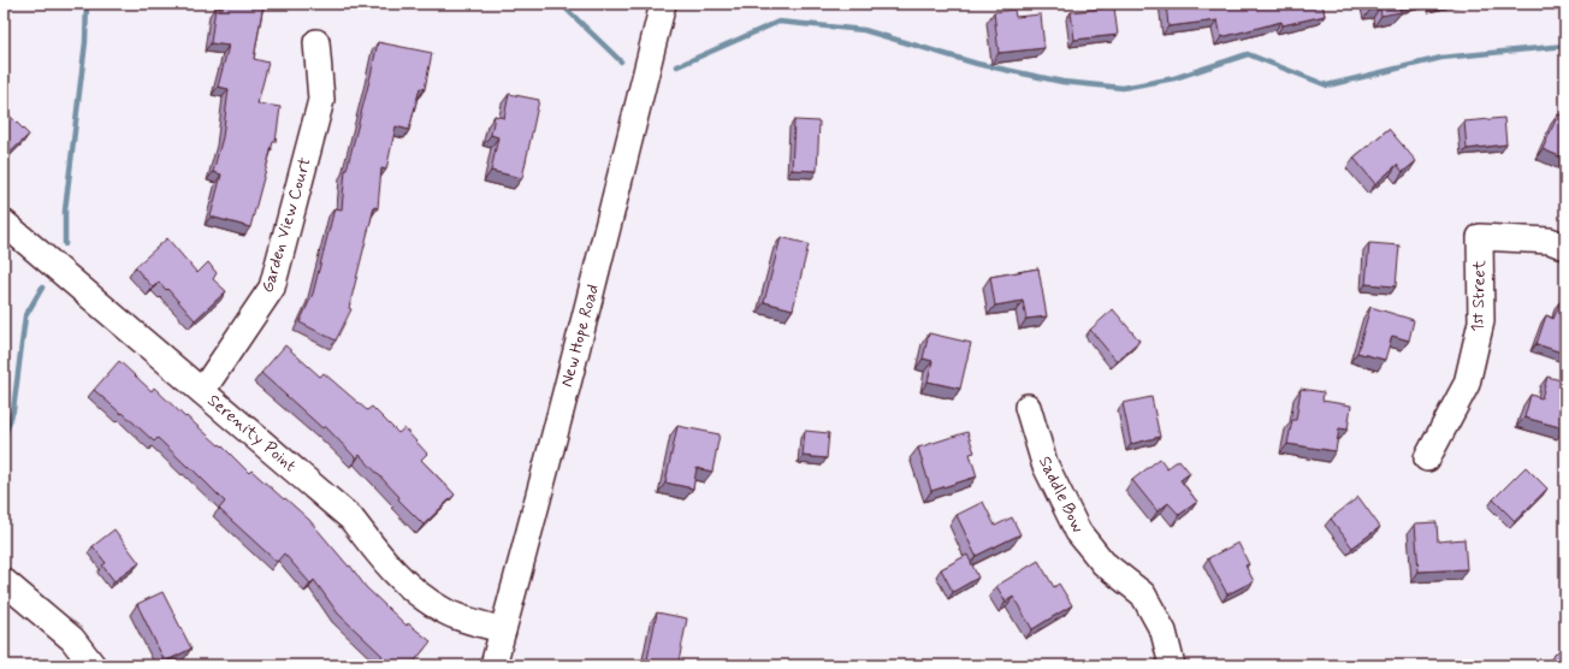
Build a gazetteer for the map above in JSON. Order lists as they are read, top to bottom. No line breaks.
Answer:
{"streets":{"street":["Garden View Court","1st Street","New Hope Road","Serenity Point","Saddle Bow"]},"crossings":[["Garden View Court","Serenity Point"],["New Hope Road","Serenity Point"]]}
